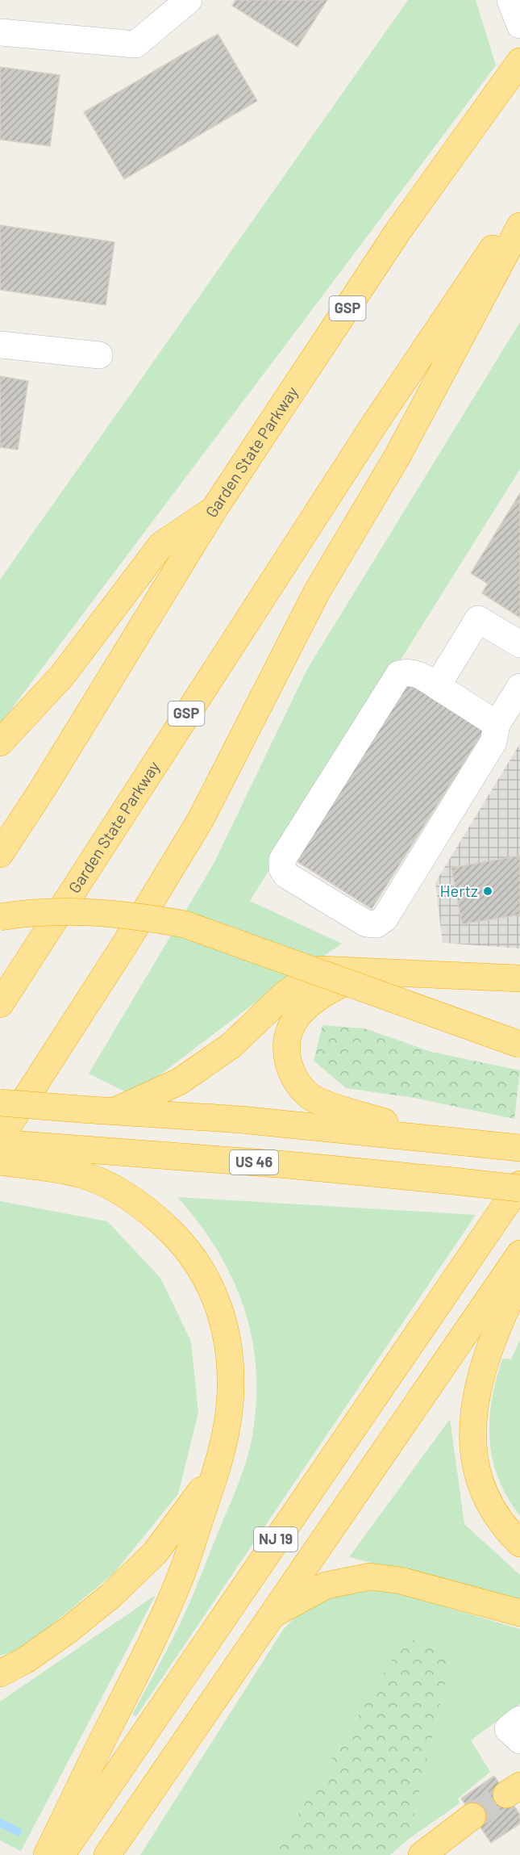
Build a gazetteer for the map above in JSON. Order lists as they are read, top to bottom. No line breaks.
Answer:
{"streets":{"highway":["GSP","Garden State Parkway","US 46","NJ 19"]},"places":["Hertz"]}
